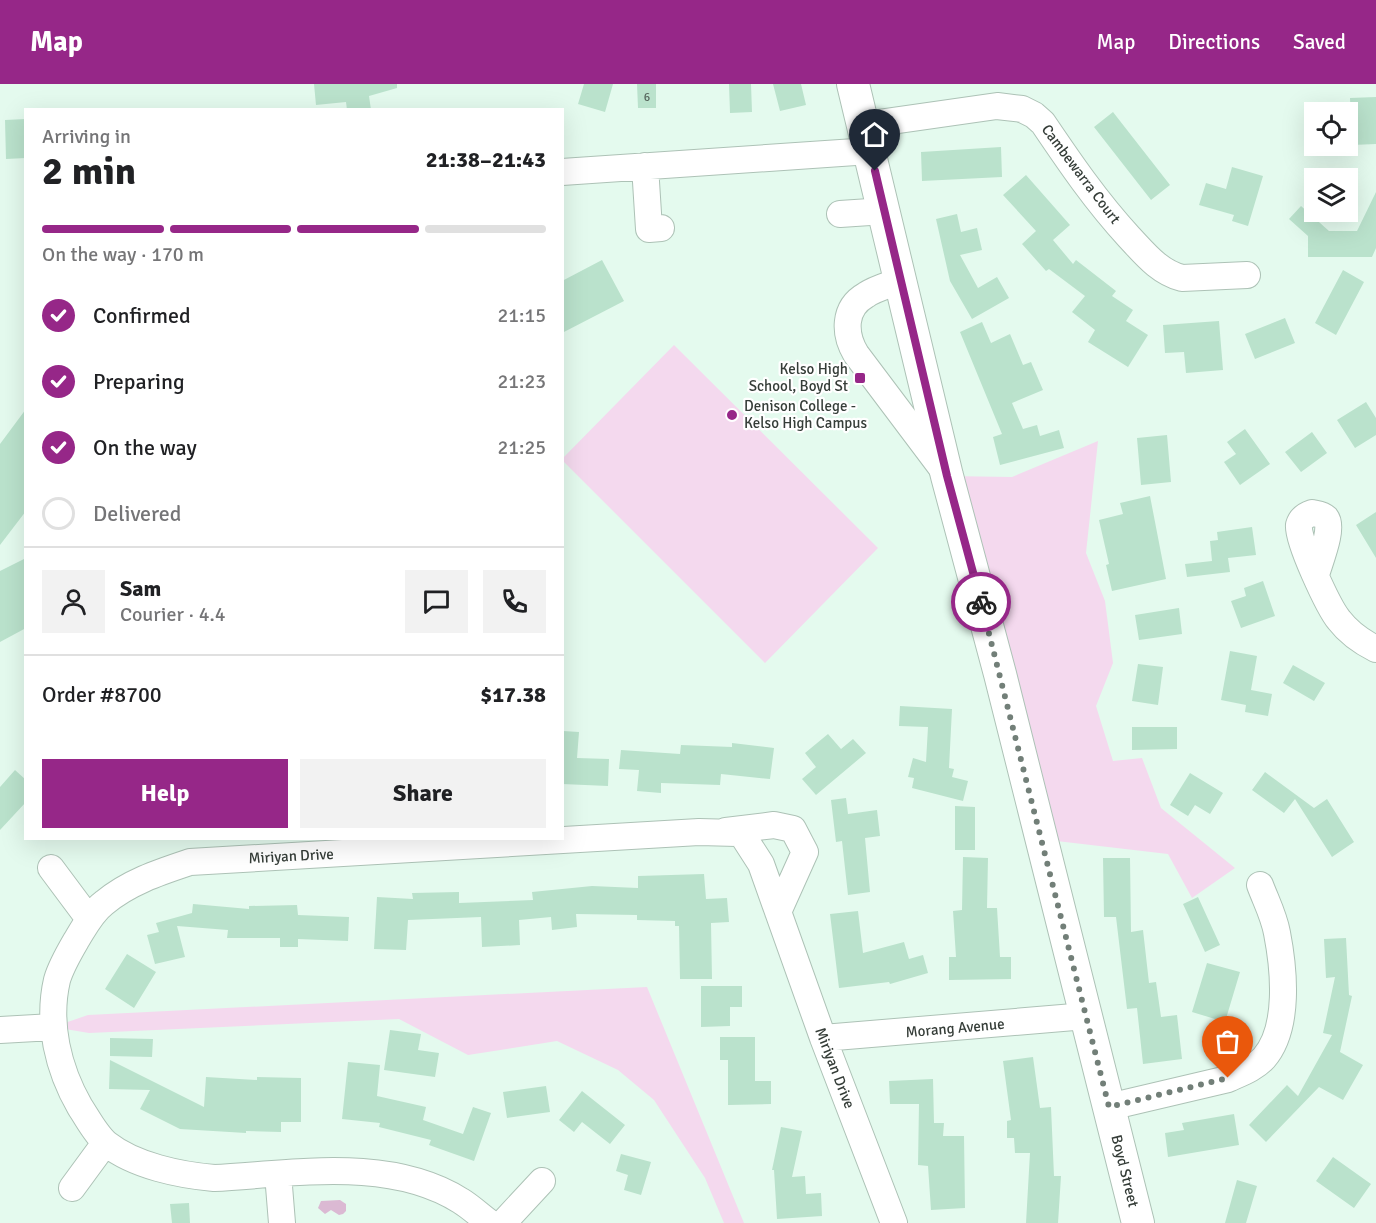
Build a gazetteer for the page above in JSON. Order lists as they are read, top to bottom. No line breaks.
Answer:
{"streets":{"main road":["Boyd Street"],"street":["Cambewarra Court","Miriyan Drive","Morang Avenue"]},"crossings":[["Cambewarra Court","Boyd Street"],["Miriyan Drive","Morang Avenue"],["Morang Avenue","Boyd Street"]],"places":{"transit":["Kelso High School, Boyd St"],"other":["Denison College - Kelso High Campus"]},"house_numbers":["6"],"page":{"header":"Map","nav":["Map","Directions","Saved"],"heading":["2 min","Arriving in","21:38–21:43"],"panel":["Sam","Courier · 4.4","Order #8700","$17.38"],"bar":"On the way · 170 m","list":[["Confirmed","21:15"],["Preparing","21:23"],["On the way","21:25"],"Delivered"],"buttons":["Help","Share"]}}
